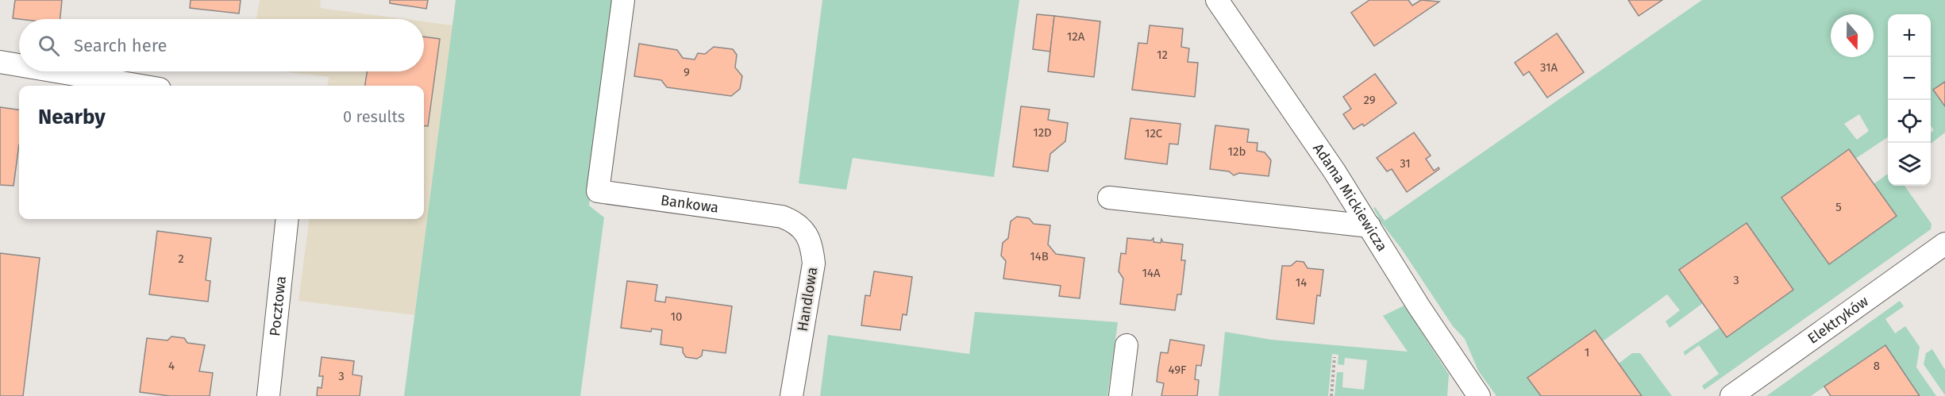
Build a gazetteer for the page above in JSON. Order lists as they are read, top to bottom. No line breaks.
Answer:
{"streets":{"street":["Adama Mickiewicza","Bankowa","Handlowa","Pocztowa","Elektryków"]},"crossings":[["Bankowa","Handlowa"]],"house_numbers":["12A","12","31A","9","29","12D","12C","12b","31","5","14B","2","14A","3","14","10","1","4","8","49F","3"],"north":"bottom","page":{"map_buttons":["+","−"],"search":"Search here","heading":["Nearby","0 results"]}}
